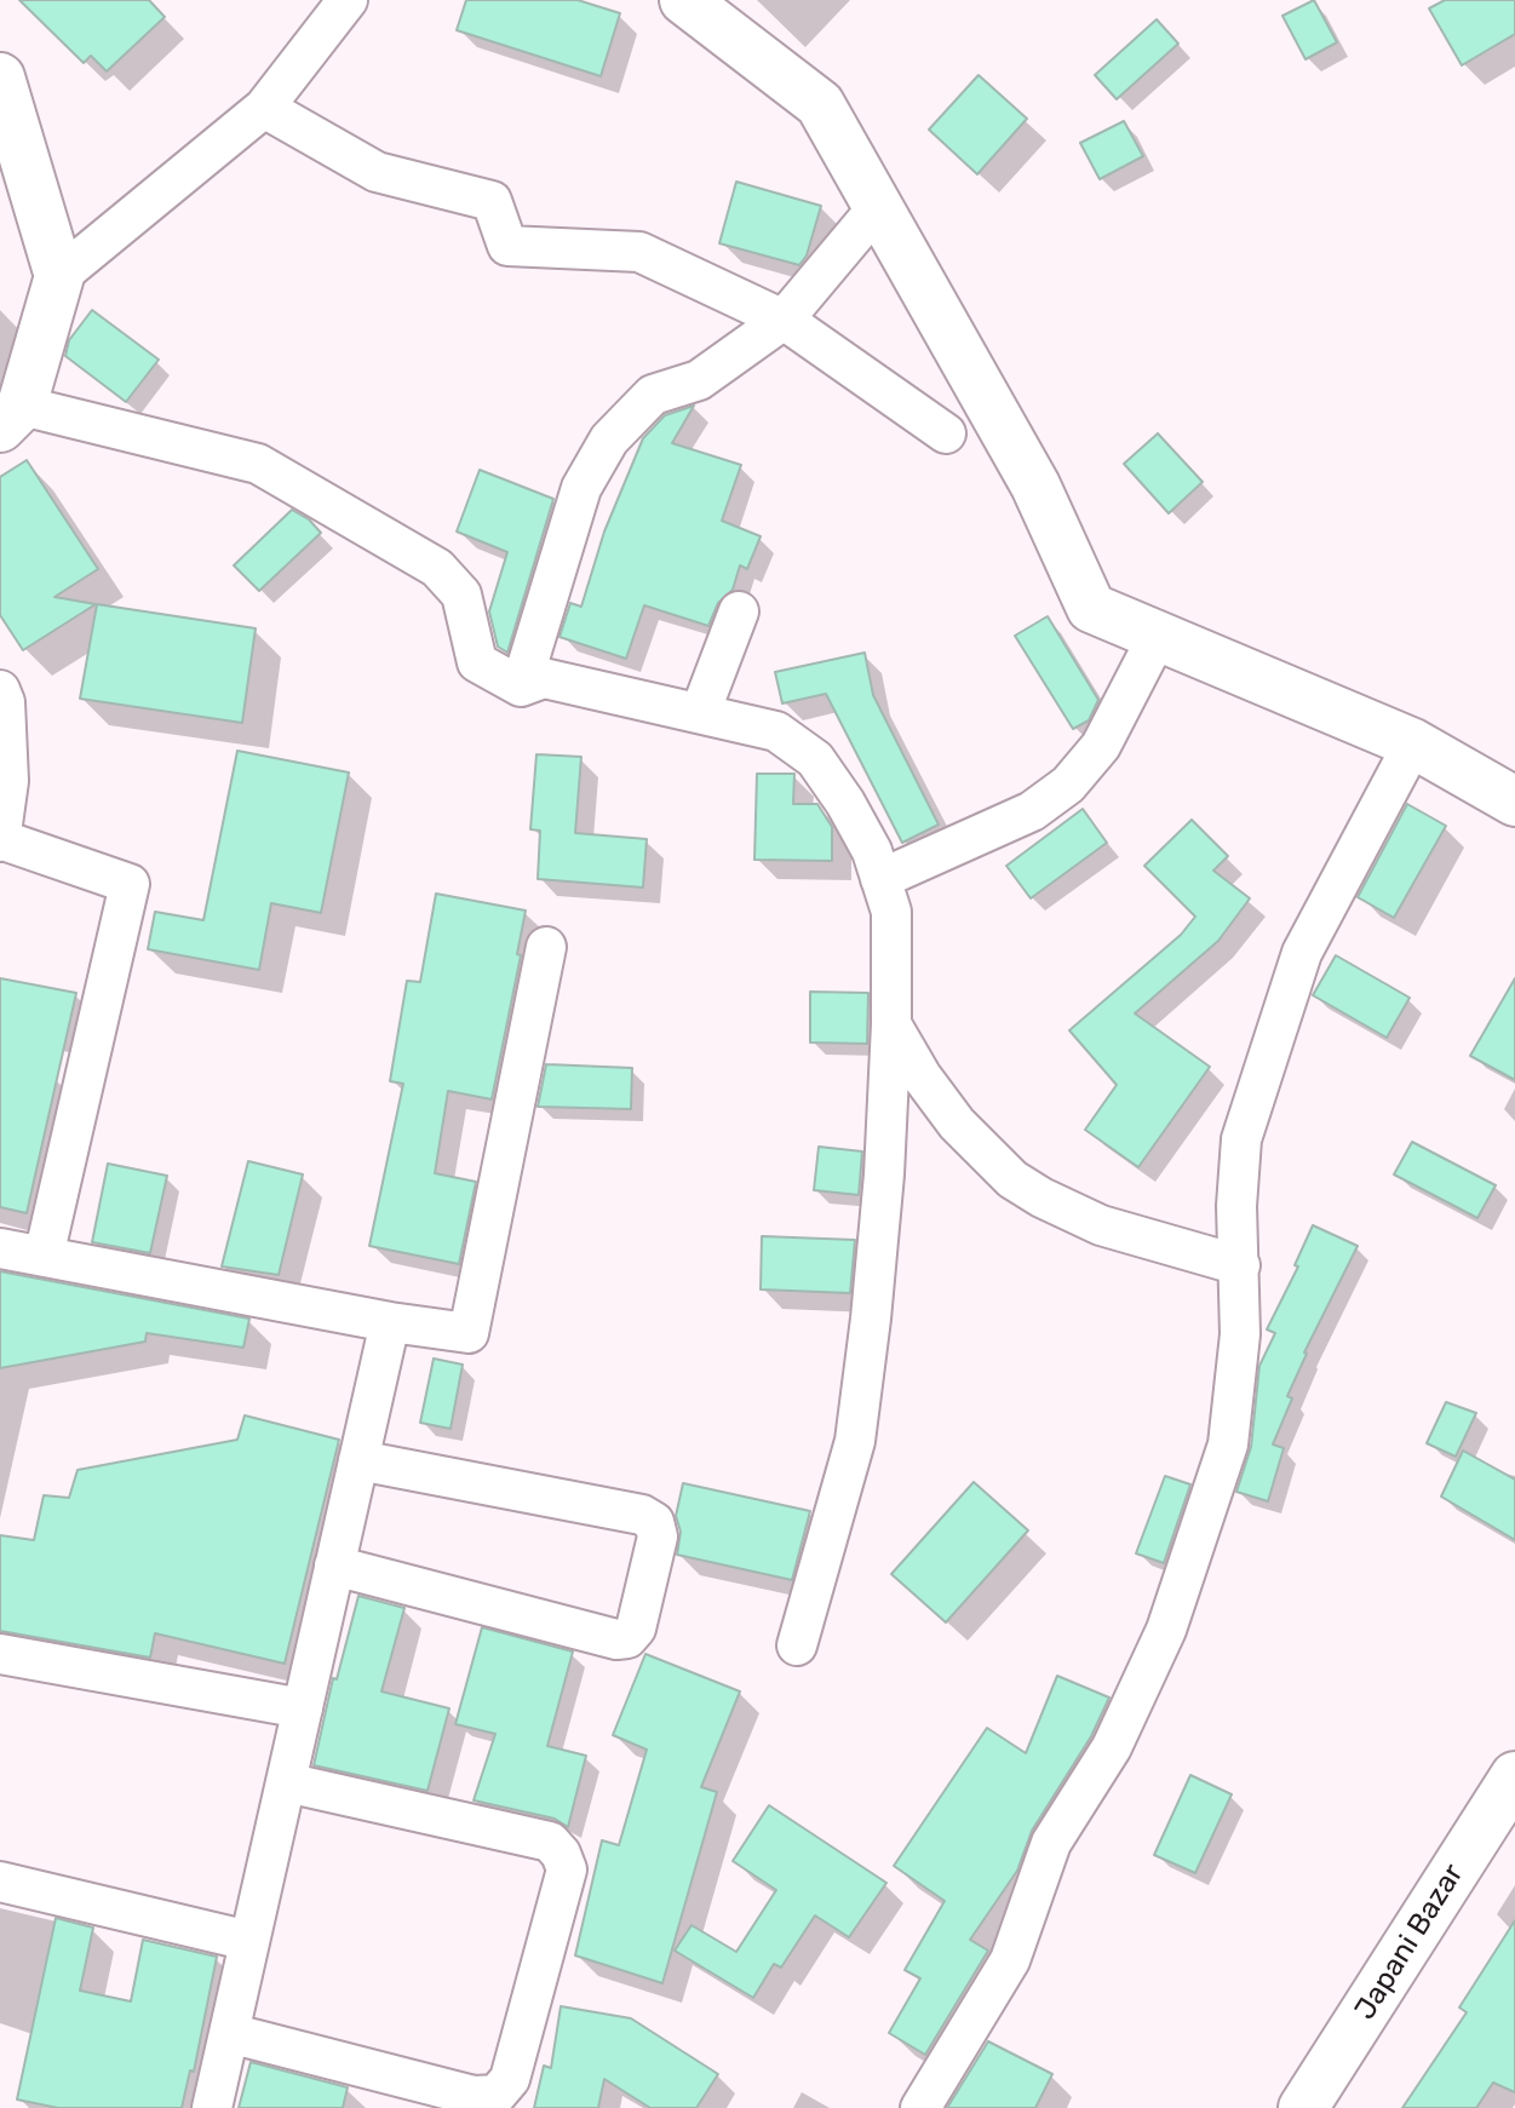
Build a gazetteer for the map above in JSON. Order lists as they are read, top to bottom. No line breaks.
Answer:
{"streets":{"street":["Japani Bazar"]}}
